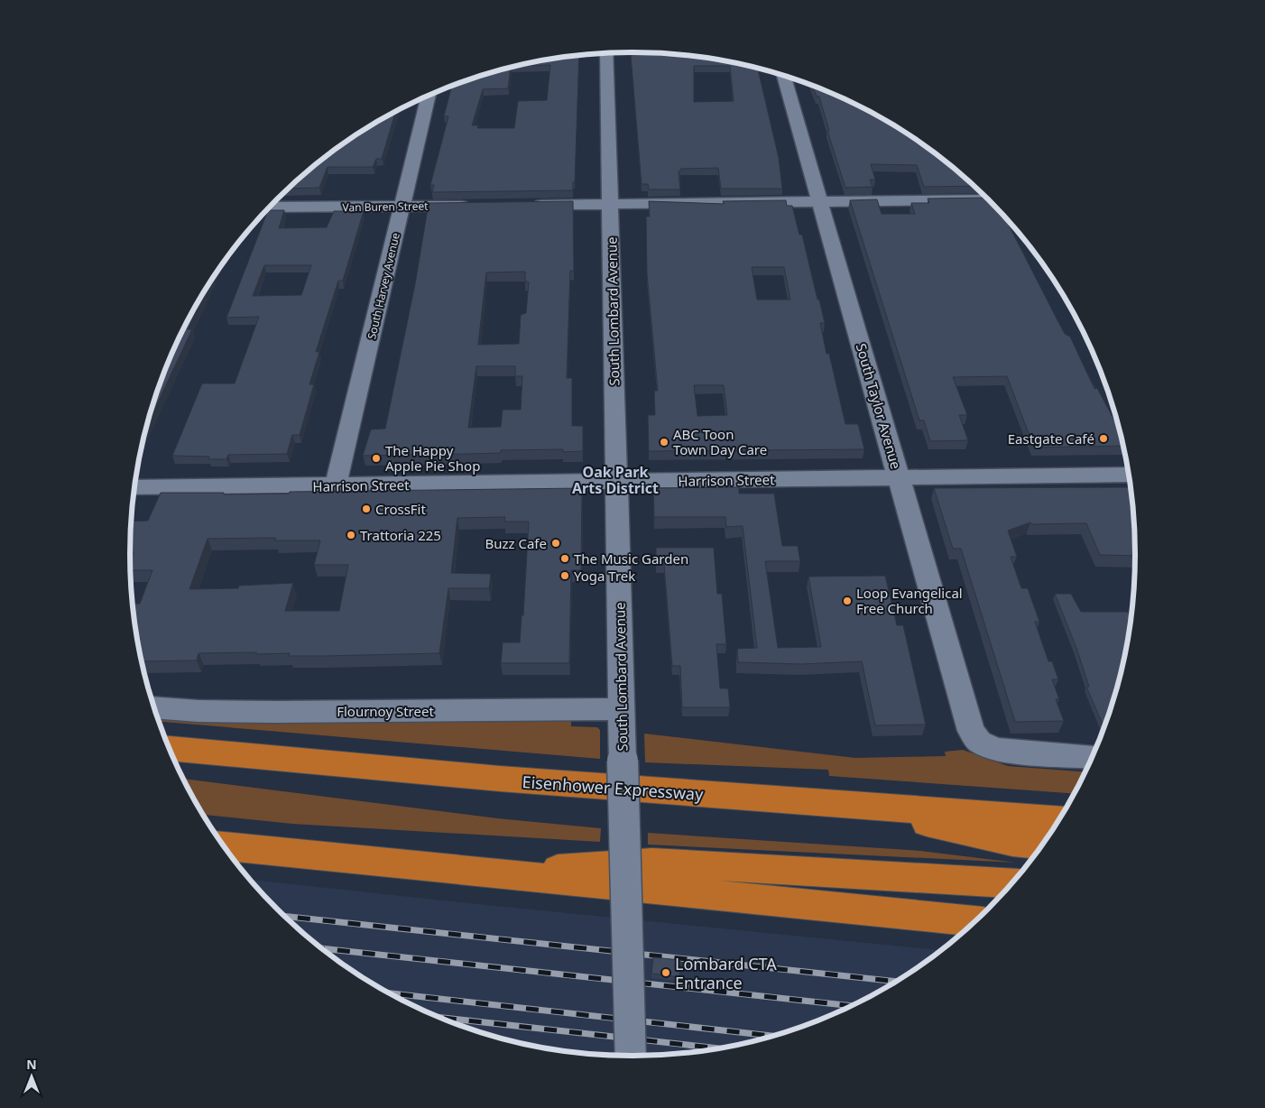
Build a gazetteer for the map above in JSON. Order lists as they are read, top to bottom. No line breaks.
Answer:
{"streets":{"highway":["Eisenhower Expressway"],"street":["Van Buren Street","South Harvey Avenue","South Lombard Avenue","South Taylor Avenue","Harrison Street","Flournoy Street"]},"crossings":[["Van Buren Street","South Harvey Avenue"],["South Harvey Avenue","Harrison Street"],["South Lombard Avenue","Harrison Street"],["South Lombard Avenue","Flournoy Street"],["South Taylor Avenue","Harrison Street"]],"districts":["Oak Park Arts District"],"places":["Eastgate Café","ABC Toon Town Day Care","The Happy Apple Pie Shop","CrossFit","Trattoria 225","Buzz Cafe","The Music Garden","Yoga Trek","Loop Evangelical Free Church","Lombard CTA Entrance"],"north":"top"}
